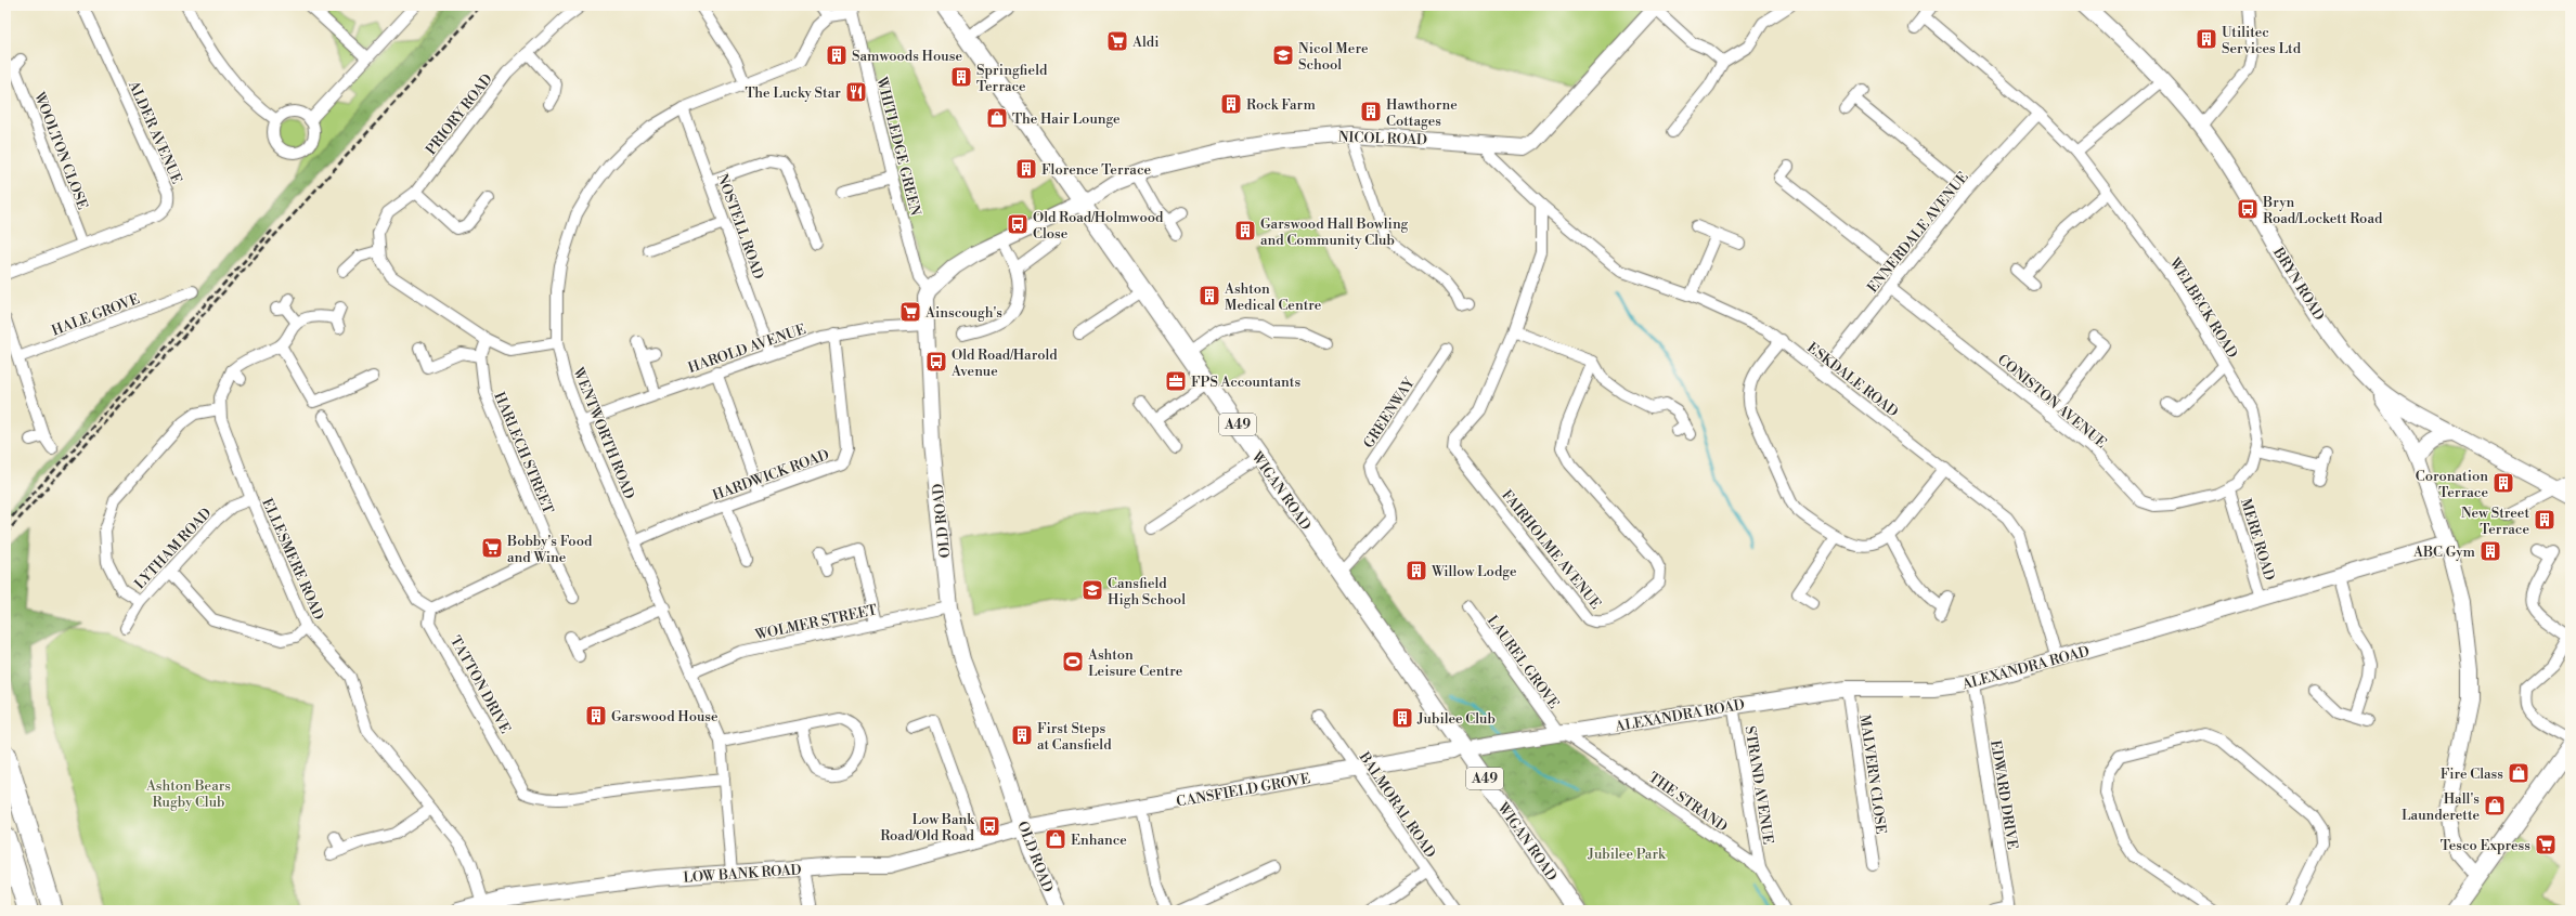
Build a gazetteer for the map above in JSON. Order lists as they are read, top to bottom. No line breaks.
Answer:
{"streets":{"main road":["A49","WIGAN ROAD"],"street":["PRIORY ROAD","ALDER AVENUE","NICOL ROAD","WHITLEDGE GREEN","WOOLTON CLOSE","NOSTELL ROAD","ENNERDALE AVENUE","BRYN ROAD","WELBECK ROAD","HALE GROVE","HAROLD AVENUE","ESKDALE ROAD","CONISTON AVENUE","GREENWAY","WENTWORTH ROAD","HARLECH STREET","HARDWICK ROAD","OLD ROAD","MERE ROAD","LYTHAM ROAD","FAIRHOLME AVENUE","ELLESMERE ROAD","WOLMER STREET","LAUREL GROVE","ALEXANDRA ROAD","TATTON DRIVE","MALVERN CLOSE","STRAND AVENUE","CANSFIELD GROVE","EDWARD DRIVE","THE STRAND","BALMORAL ROAD","LOW BANK ROAD"]},"crossings":[["PRIORY ROAD","WENTWORTH ROAD"],["PRIORY ROAD","HARLECH STREET"],["ALDER AVENUE","WOOLTON CLOSE"],["NICOL ROAD","ESKDALE ROAD"],["NICOL ROAD","WIGAN ROAD"],["WHITLEDGE GREEN","OLD ROAD"],["NOSTELL ROAD","HAROLD AVENUE"],["NOSTELL ROAD","WENTWORTH ROAD"],["ENNERDALE AVENUE","WELBECK ROAD"],["ENNERDALE AVENUE","ESKDALE ROAD"],["ENNERDALE AVENUE","CONISTON AVENUE"],["WELBECK ROAD","CONISTON AVENUE"],["WELBECK ROAD","MERE ROAD"],["HAROLD AVENUE","WENTWORTH ROAD"],["HAROLD AVENUE","HARDWICK ROAD"],["HAROLD AVENUE","OLD ROAD"],["ESKDALE ROAD","FAIRHOLME AVENUE"],["ESKDALE ROAD","ALEXANDRA ROAD"],["CONISTON AVENUE","MERE ROAD"],["GREENWAY","WIGAN ROAD"],["WENTWORTH ROAD","HARDWICK ROAD"],["WENTWORTH ROAD","WOLMER STREET"],["WENTWORTH ROAD","TATTON DRIVE"],["WENTWORTH ROAD","LOW BANK ROAD"],["WIGAN ROAD","ALEXANDRA ROAD"],["WIGAN ROAD","CANSFIELD GROVE"],["OLD ROAD","WOLMER STREET"],["OLD ROAD","CANSFIELD GROVE"],["OLD ROAD","LOW BANK ROAD"],["MERE ROAD","ALEXANDRA ROAD"],["LYTHAM ROAD","ELLESMERE ROAD"],["ELLESMERE ROAD","LOW BANK ROAD"],["LAUREL GROVE","ALEXANDRA ROAD"],["LAUREL GROVE","THE STRAND"],["ALEXANDRA ROAD","MALVERN CLOSE"],["ALEXANDRA ROAD","STRAND AVENUE"],["ALEXANDRA ROAD","CANSFIELD GROVE"],["ALEXANDRA ROAD","EDWARD DRIVE"],["ALEXANDRA ROAD","THE STRAND"],["STRAND AVENUE","THE STRAND"],["CANSFIELD GROVE","BALMORAL ROAD"],["CANSFIELD GROVE","LOW BANK ROAD"]],"parks":["Ashton Bears Rugby Club","Jubilee Park"],"places":{"building":["Utilitec Services Ltd","Samwoods House","Springfield Terrace","Rock Farm","Hawthorne Cottages","Florence Terrace","Garswood Hall Bowling and Community Club","Ashton Medical Centre","Coronation Terrace","New Street Terrace","ABC Gym","Willow Lodge","Garswood House","Jubilee Club","First Steps at Cansfield"],"supermarket":["Aldi","Ainscough's","Bobby's Food and Wine","Tesco Express"],"school or university":["Nicol Mere School","Cansfield High School"],"restaurant":["The Lucky Star"],"shop":["The Hair Lounge","Fire Class","Hall's Launderette","Enhance"],"bus stop":["Bryn Road/Lockett Road","Old Road/Holmwood Close","Old Road/Harold Avenue","Low Bank Road/Old Road"],"office":["FPS Accountants"],"sports":["Ashton Leisure Centre"]}}
